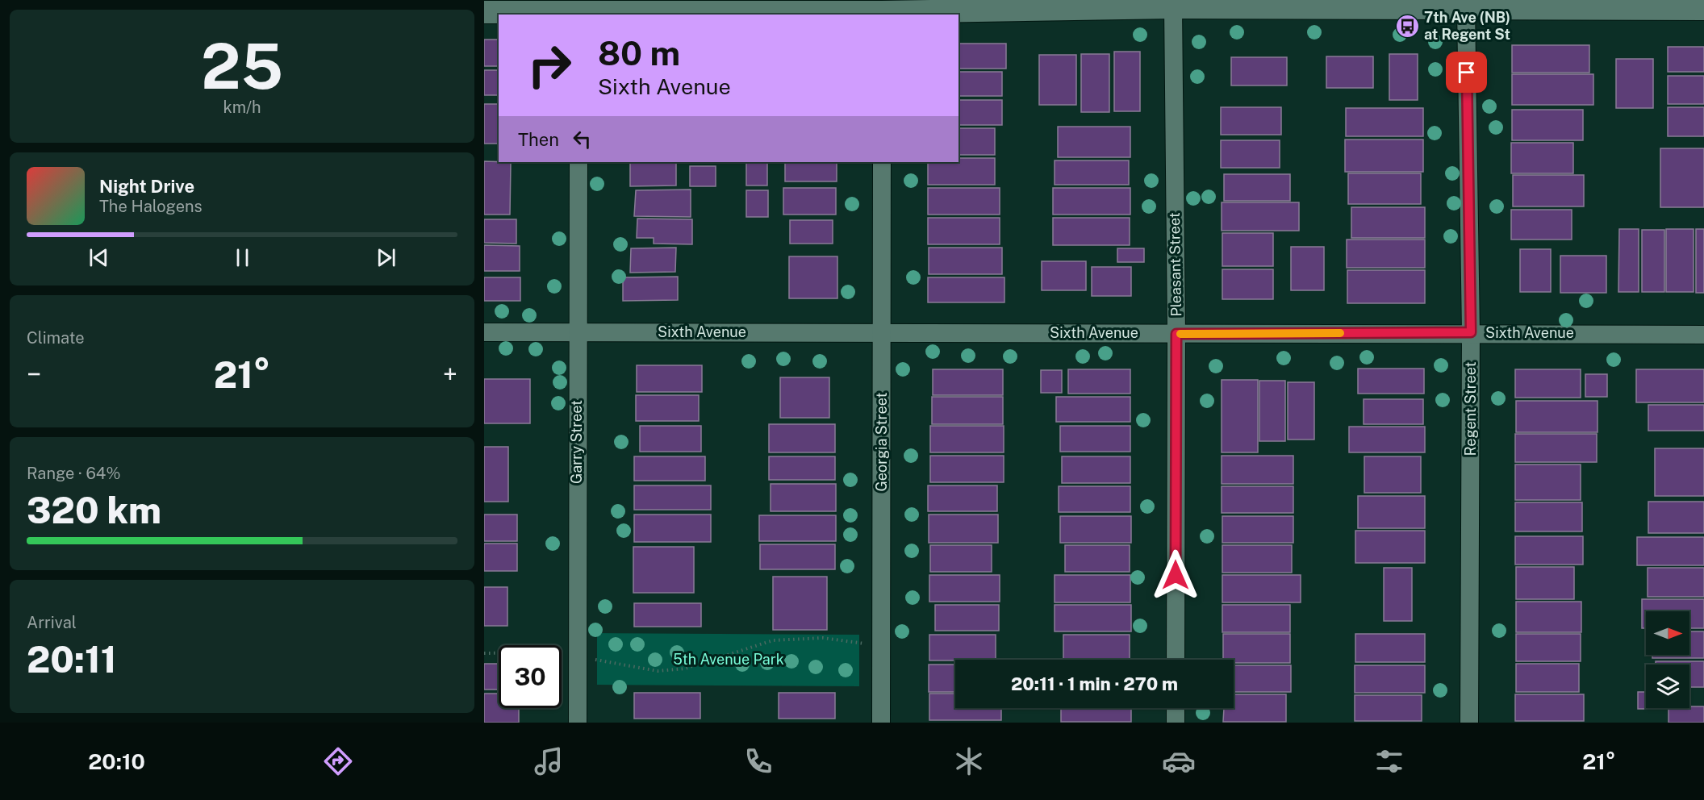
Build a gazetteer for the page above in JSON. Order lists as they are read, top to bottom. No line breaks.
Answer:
{"streets":{"street":["Pleasant Street","Sixth Avenue","Regent Street","Garry Street","Georgia Street"]},"crossings":[["Pleasant Street","Sixth Avenue"],["Sixth Avenue","Regent Street"],["Sixth Avenue","Garry Street"],["Sixth Avenue","Georgia Street"]],"parks":["5th Avenue Park"],"places":{"bus stop":["7th Ave (NB) at Regent St"]},"north":"right","page":{"tile":[["25","km/h"],"Climate",["Range · 64%","320 km"],["Arrival","20:11"]],"turn":["80 m","Sixth Avenue"],"then":"Then","song":["Night Drive","The Halogens"],"heat":["−","21°","+"],"limit":"30","trip":"20:11 · 1 min · 270 m","tabs":["20:10","21°"]}}
